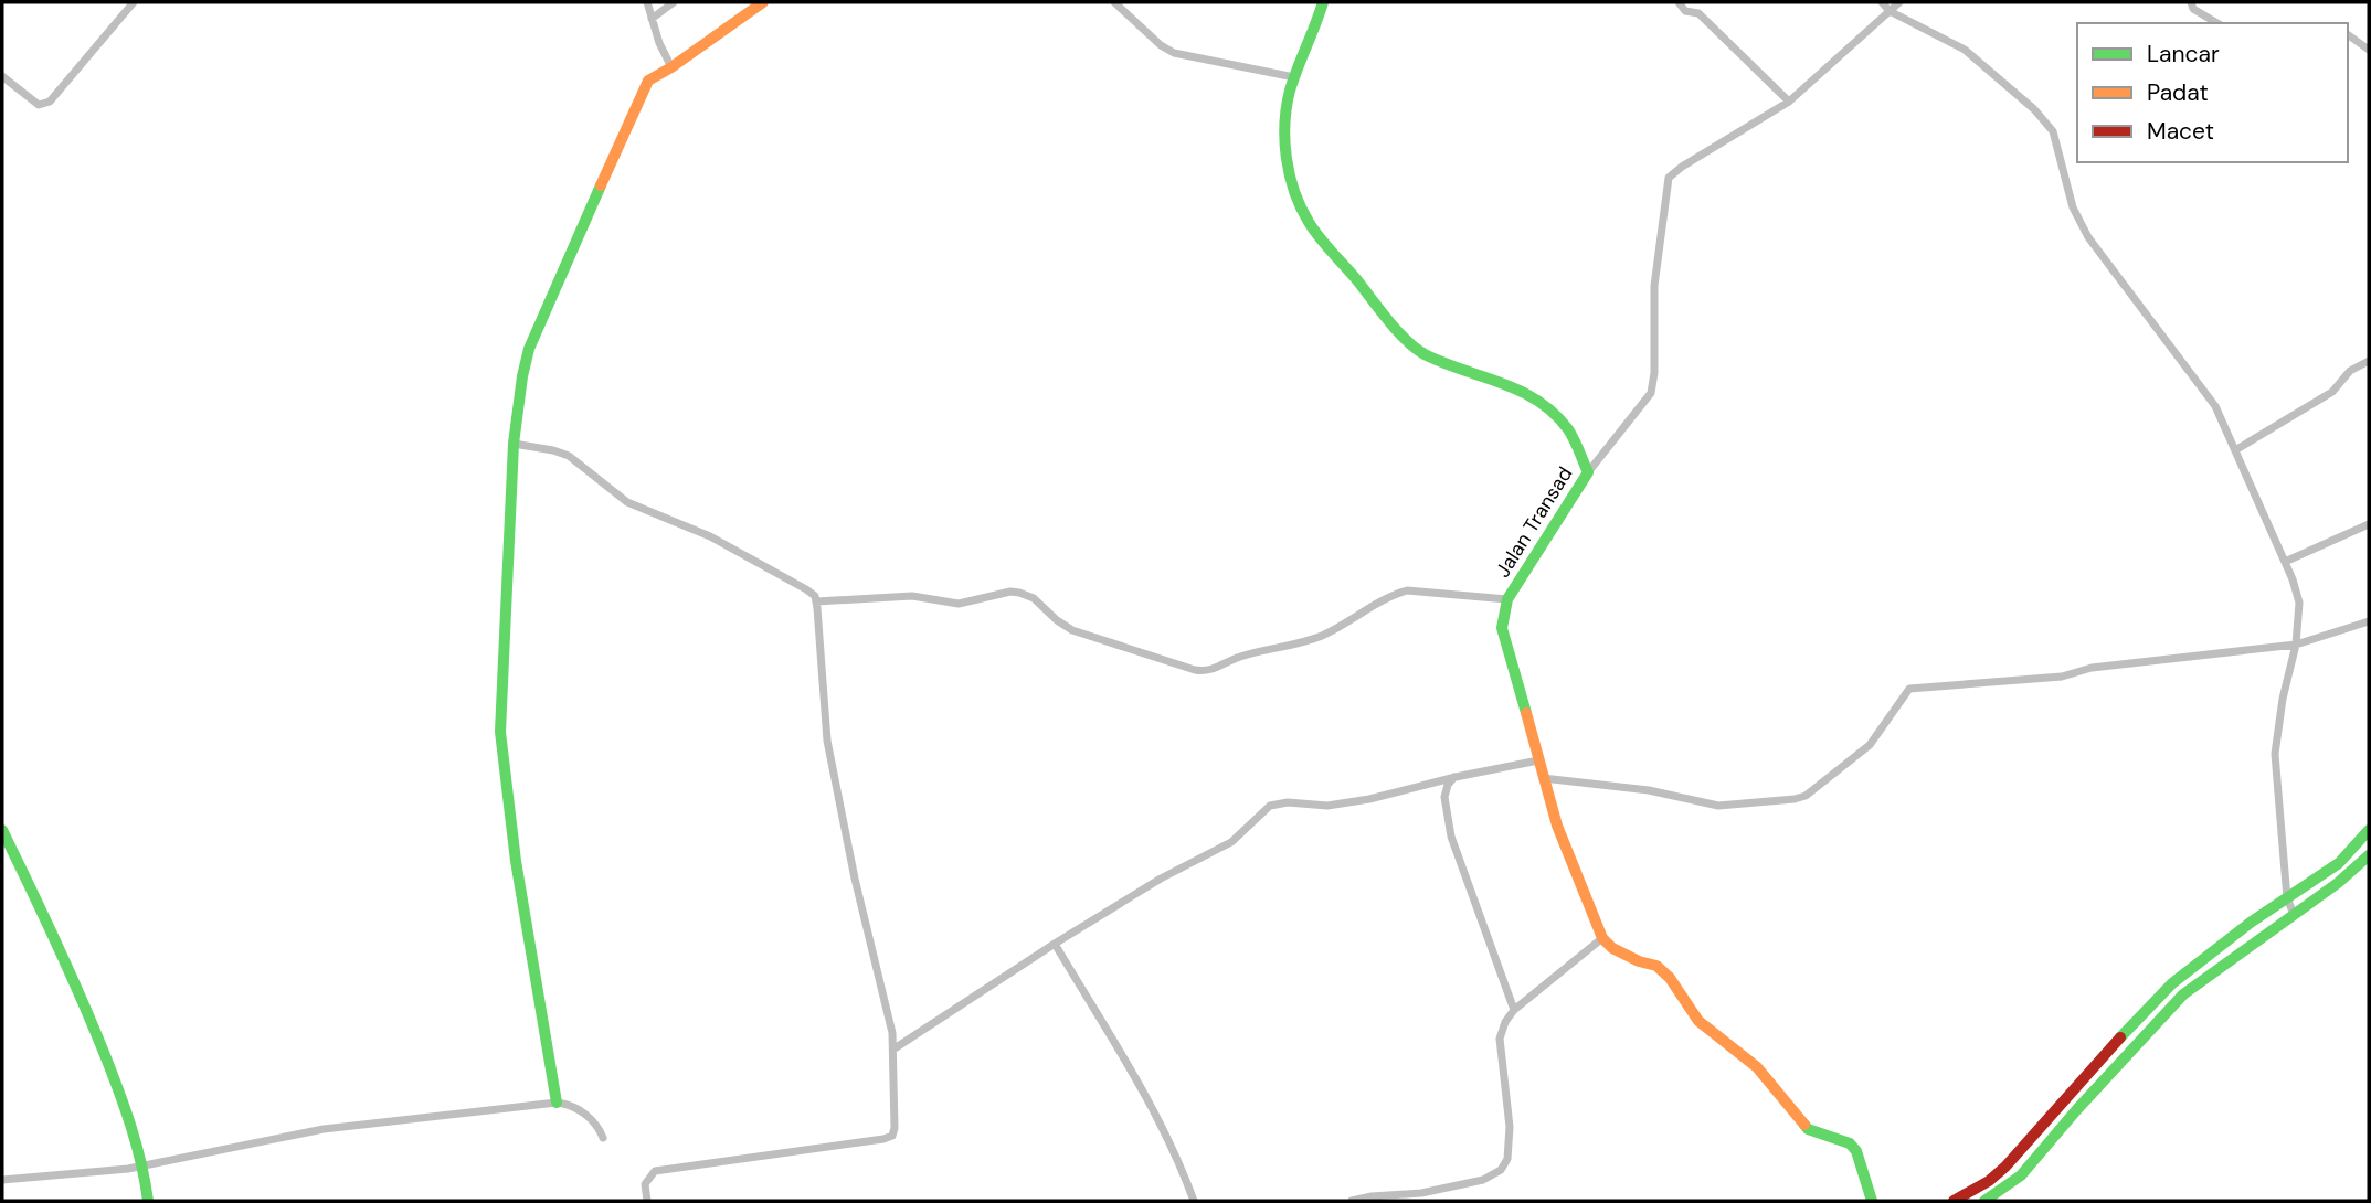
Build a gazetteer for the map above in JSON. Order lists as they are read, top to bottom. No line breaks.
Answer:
{"streets":{"street":["Jalan Transad"]},"legend":["Lancar","Padat","Macet"]}
